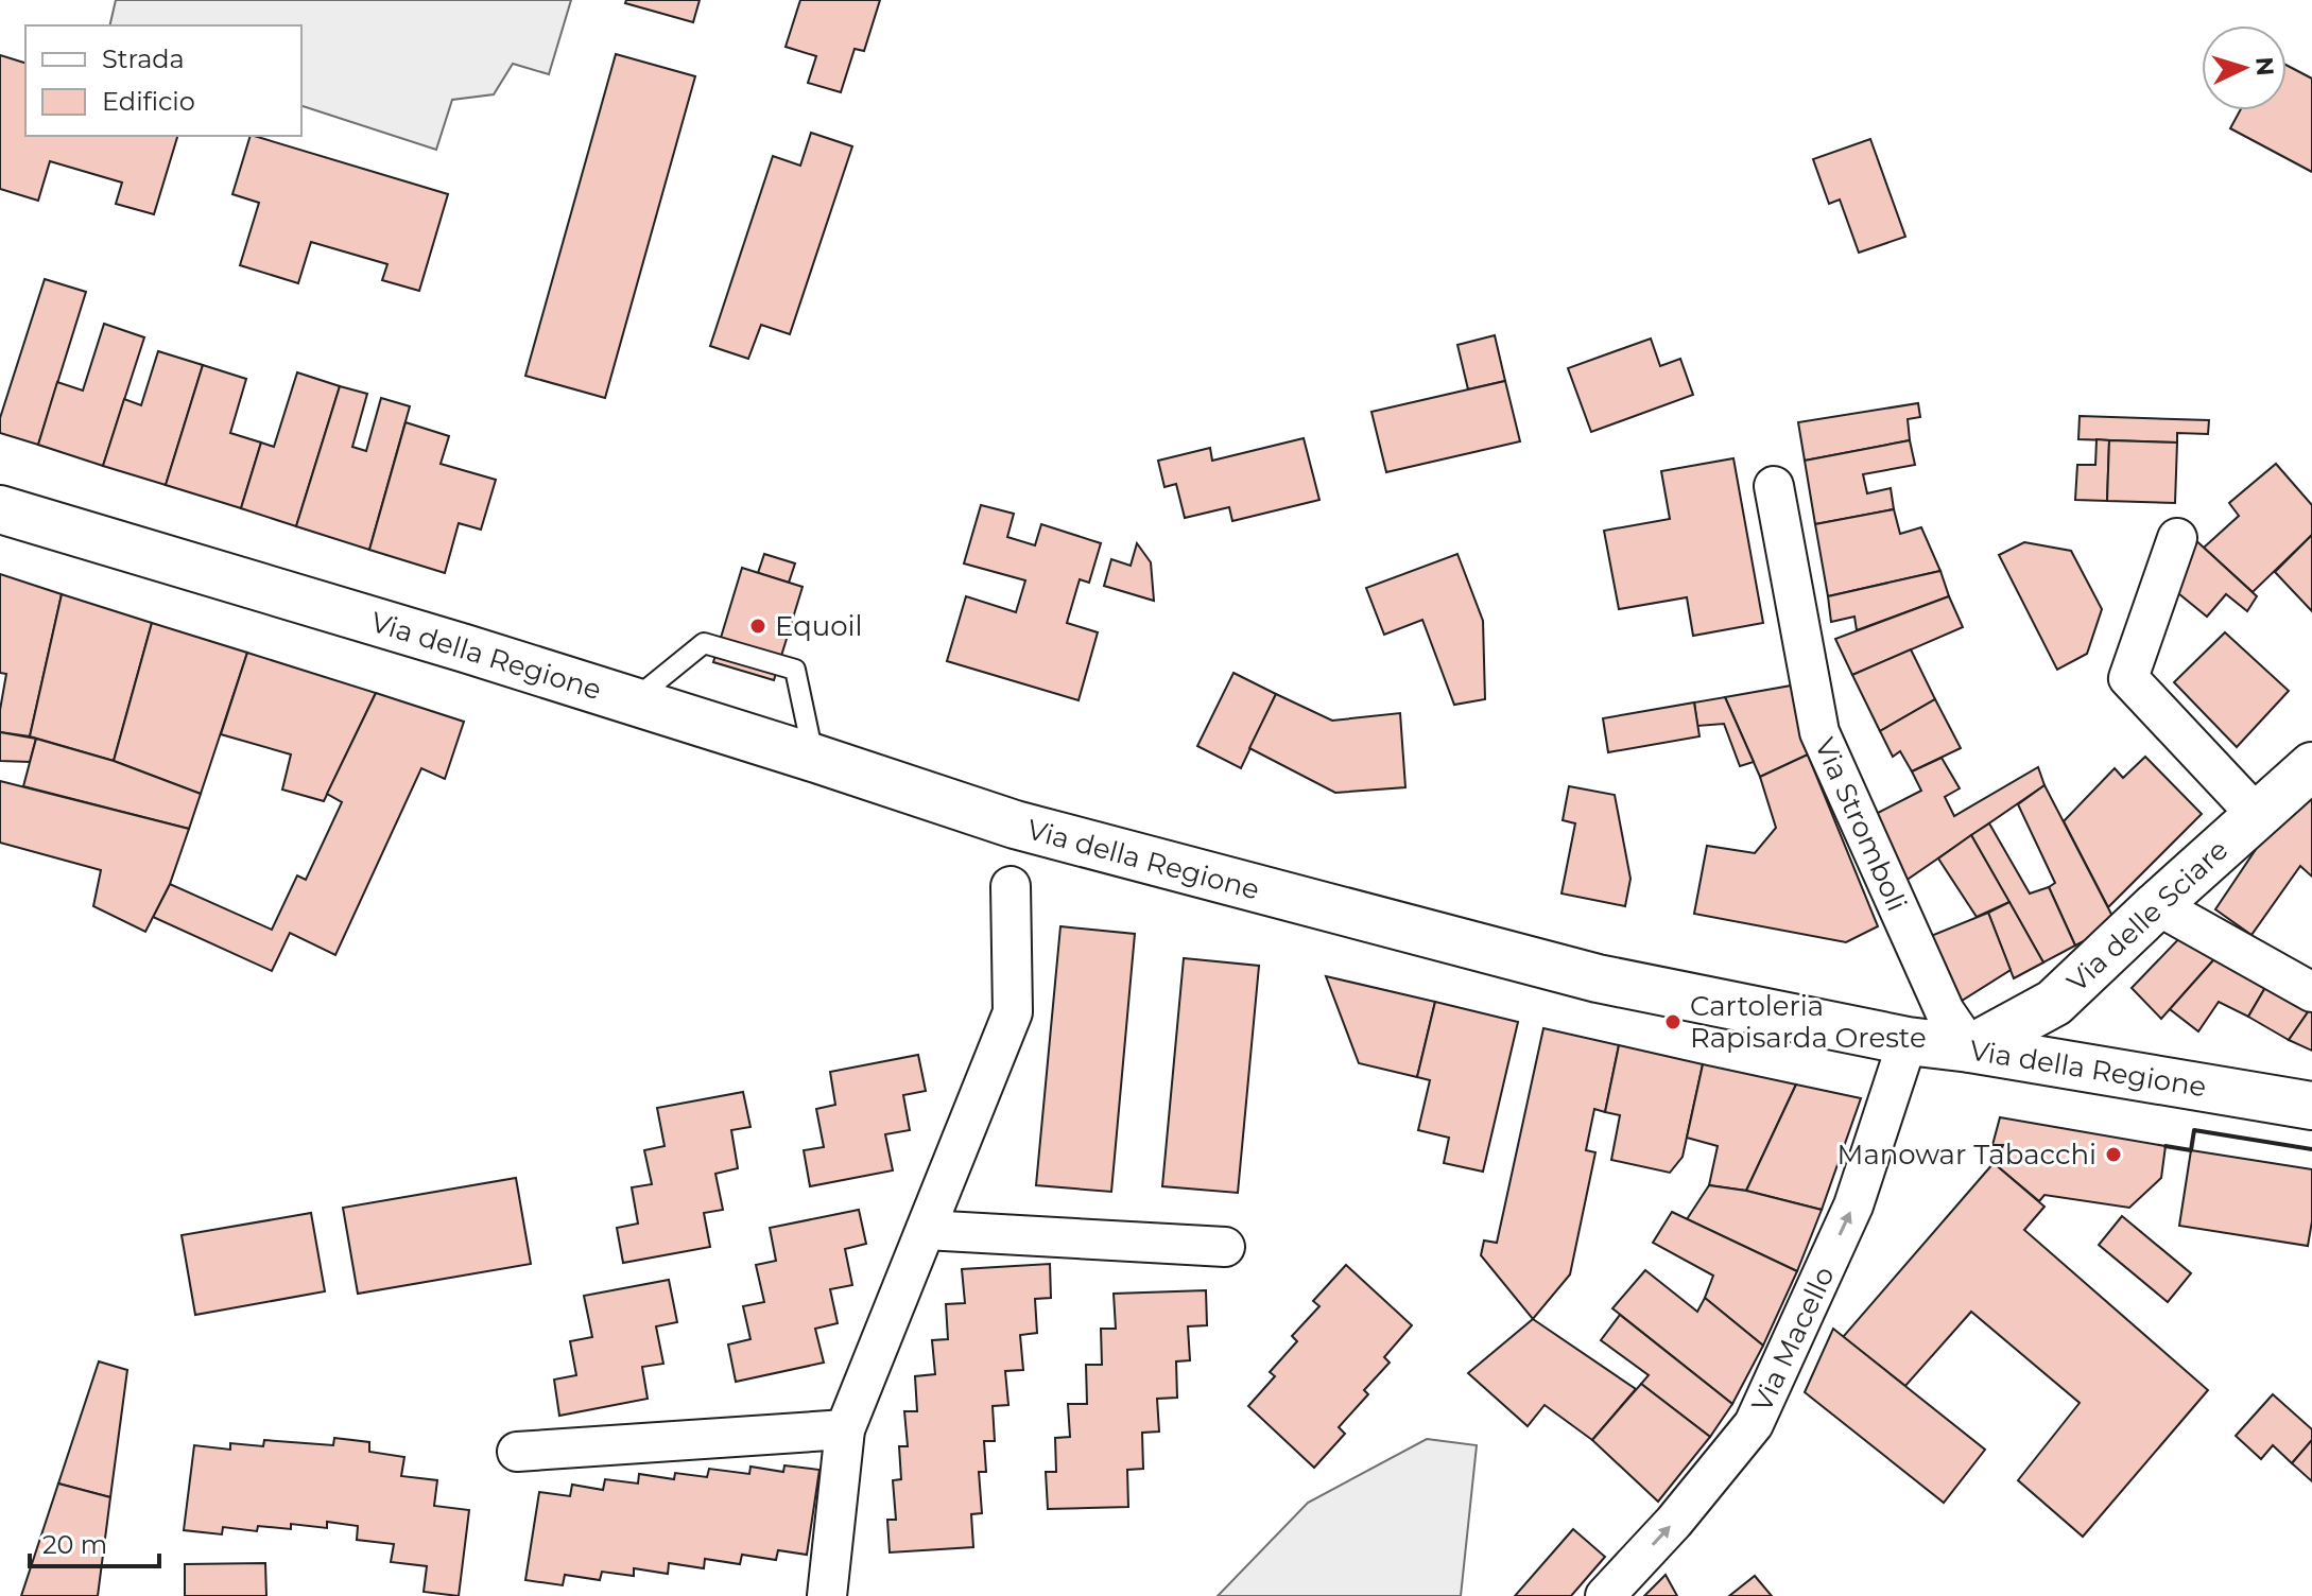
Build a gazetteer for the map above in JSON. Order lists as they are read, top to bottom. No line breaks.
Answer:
{"streets":{"main road":["Via della Regione","Via delle Sciare"],"street":["Via Stromboli","Via Macello"]},"crossings":[["Via della Regione","Via Stromboli"],["Via della Regione","Via delle Sciare"],["Via della Regione","Via Macello"],["Via Stromboli","Via delle Sciare"]],"one_way":["Via Macello"],"places":["Equoil","Cartoleria Rapisarda Oreste","Manowar Tabacchi"],"legend":["Strada","Edificio"],"scale_bar":"20 m","north":"right"}
